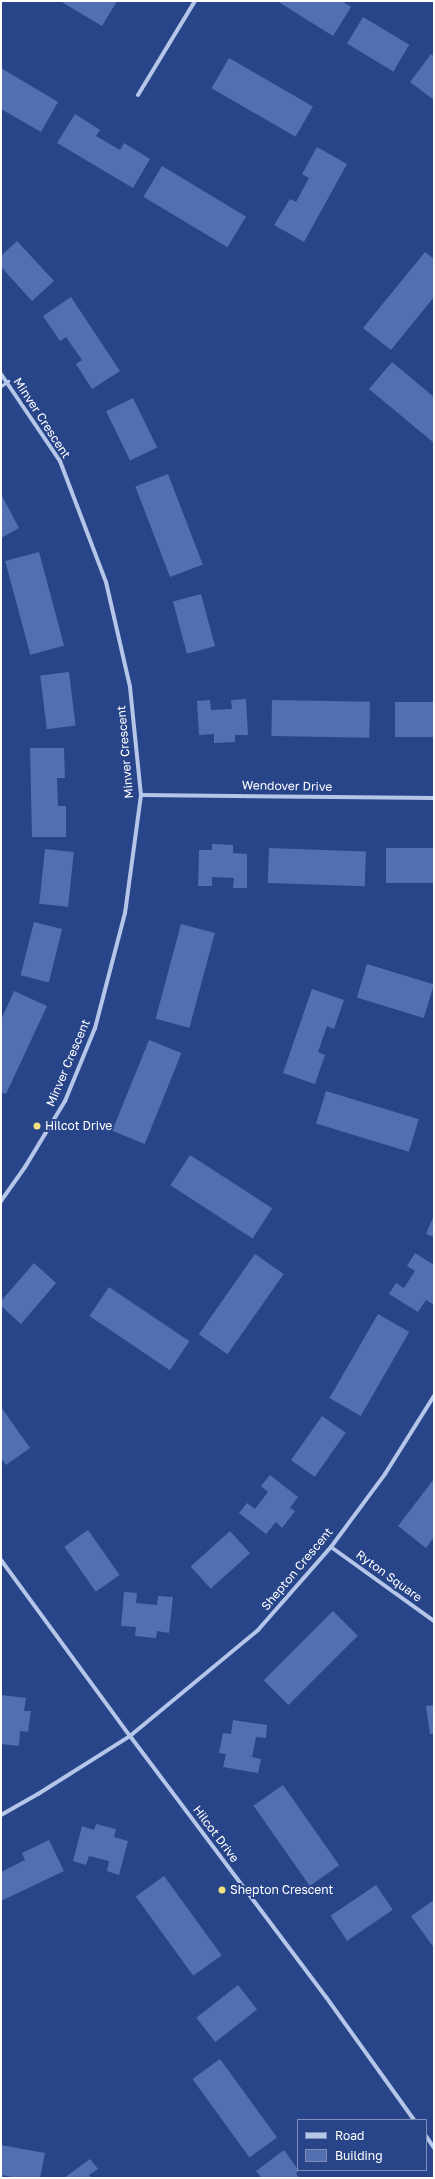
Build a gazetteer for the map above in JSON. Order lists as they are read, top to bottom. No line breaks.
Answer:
{"streets":{"street":["Minver Crescent","Wendover Drive","Shepton Crescent","Ryton Square","Hilcot Drive"]},"crossings":[["Minver Crescent","Wendover Drive"],["Shepton Crescent","Ryton Square"],["Shepton Crescent","Hilcot Drive"]],"places":["Hilcot Drive","Shepton Crescent"],"legend":["Road","Building"]}
